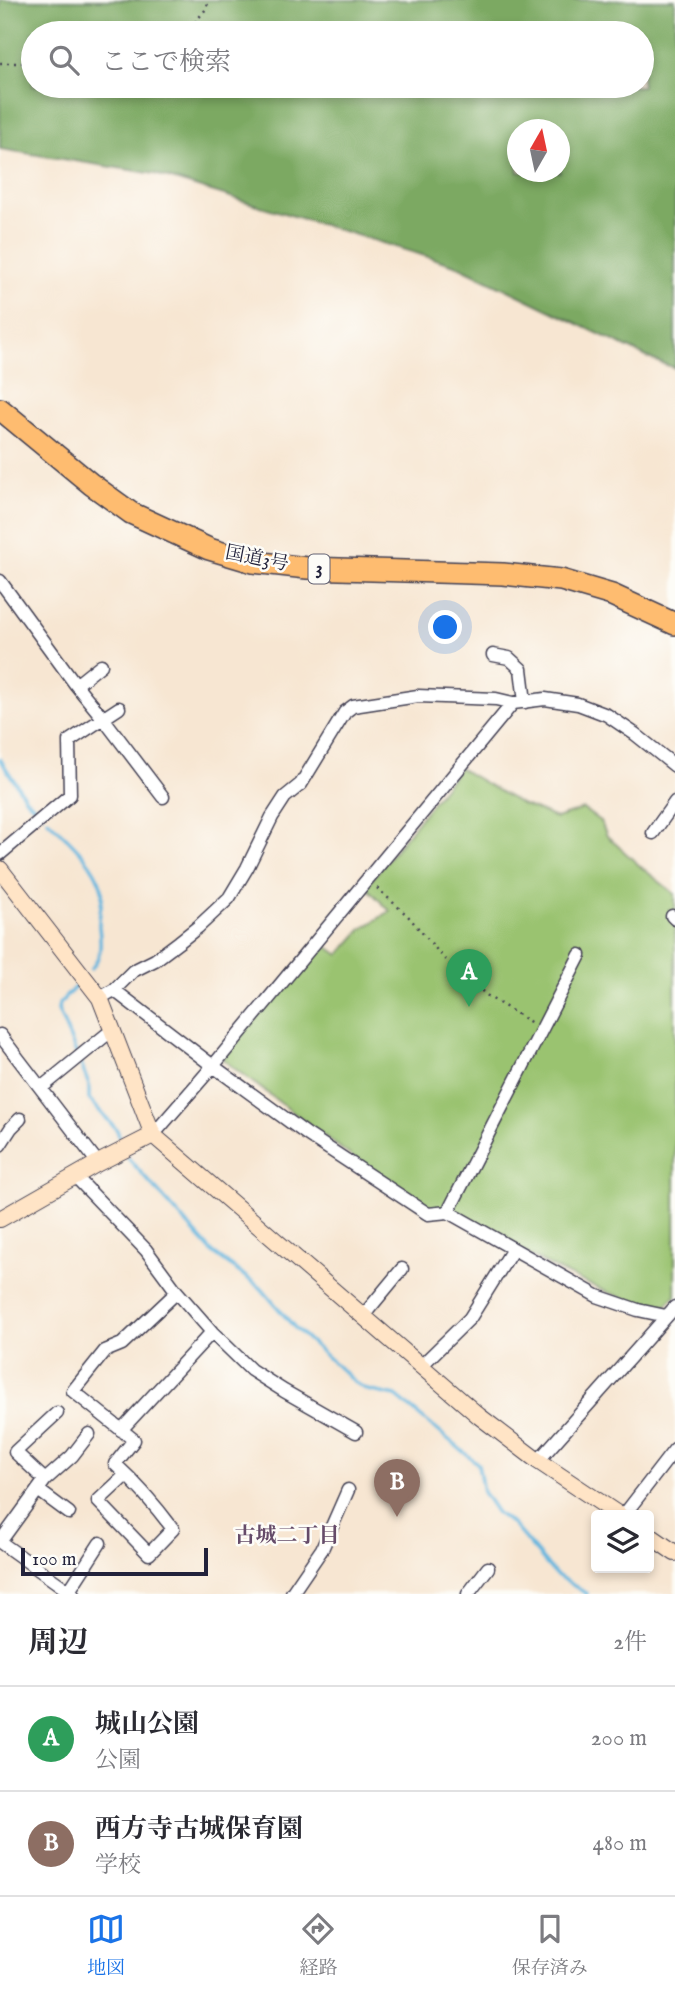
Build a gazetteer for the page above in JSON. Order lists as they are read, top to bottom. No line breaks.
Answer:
{"streets":{"highway":["国道3号","3"]},"districts":["古城二丁目"],"scale_bar":"100 m","north":"top","page":{"search":"ここで検索","pins":["A","B"],"scale":"100 m","heading":["周辺","2件"],"list":[{"mark":"A","name":"城山公園","note":"公園","value":"200 m"},{"mark":"B","name":"西方寺古城保育園","note":"学校","value":"480 m"}],"nav":["地図","経路","保存済み"]}}
